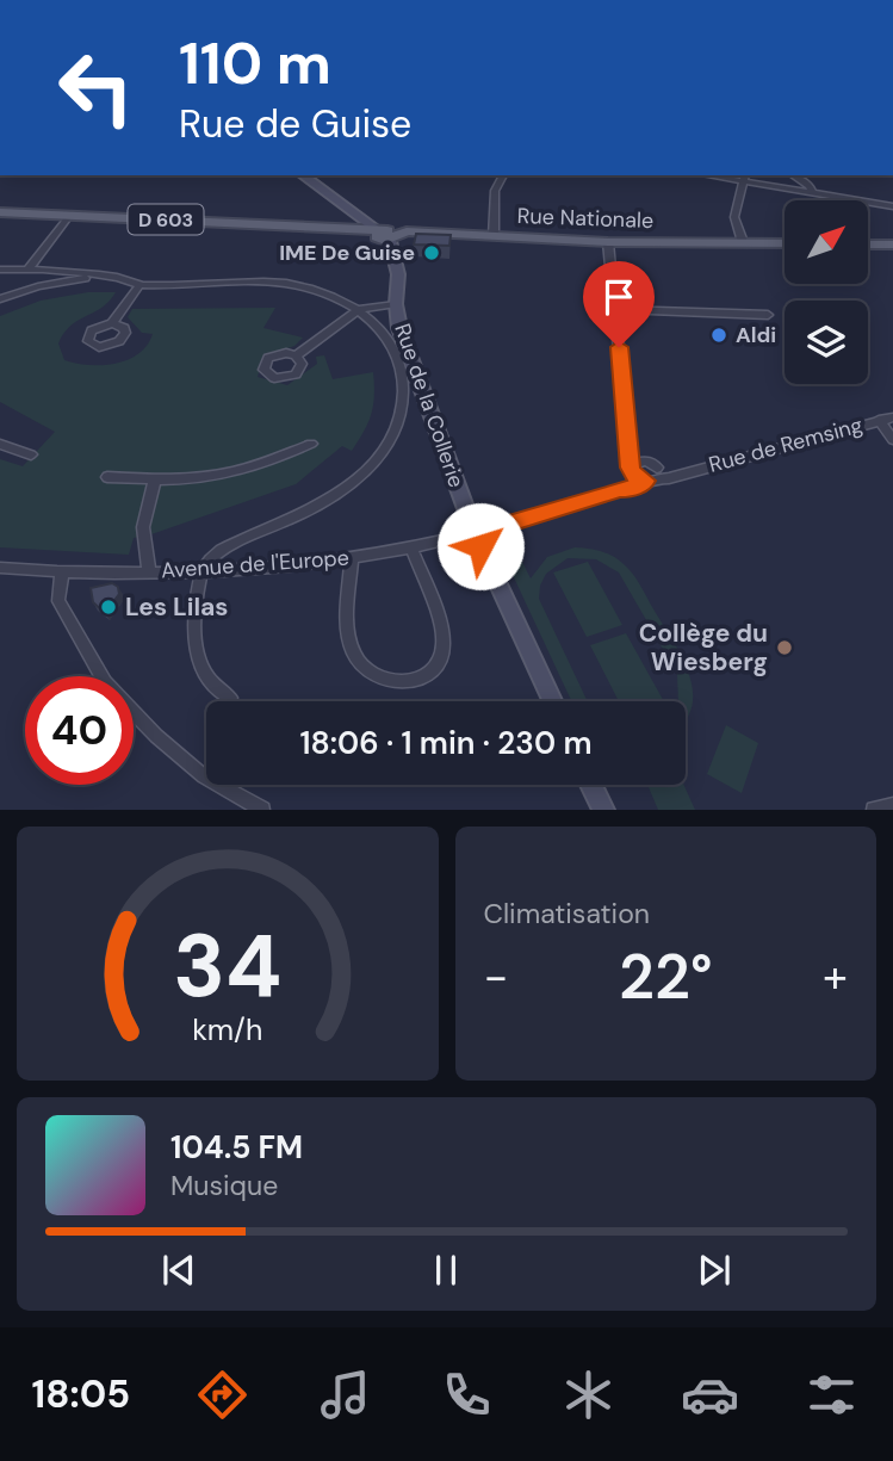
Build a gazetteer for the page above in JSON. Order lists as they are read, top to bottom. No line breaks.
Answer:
{"streets":{"main road":["Rue Nationale","D 603"],"street":["Rue de la Collerie","Rue de Remsing","Avenue de l'Europe"]},"crossings":[["Rue Nationale","Rue de la Collerie"],["Rue de la Collerie","Rue de Remsing"],["Rue de la Collerie","Avenue de l'Europe"],["Rue de Remsing","Avenue de l'Europe"]],"places":["IME De Guise","Aldi","Les Lilas","Collège du Wiesberg"],"north":"top right","page":{"turn":["110 m","Rue de Guise"],"limit":"40","trip":"18:06 · 1 min · 230 m","tile":"Climatisation","heat":["−","22°","+"],"song":["104.5 FM","Musique"],"tabs":"18:05","gauge":["34","km/h"]}}
